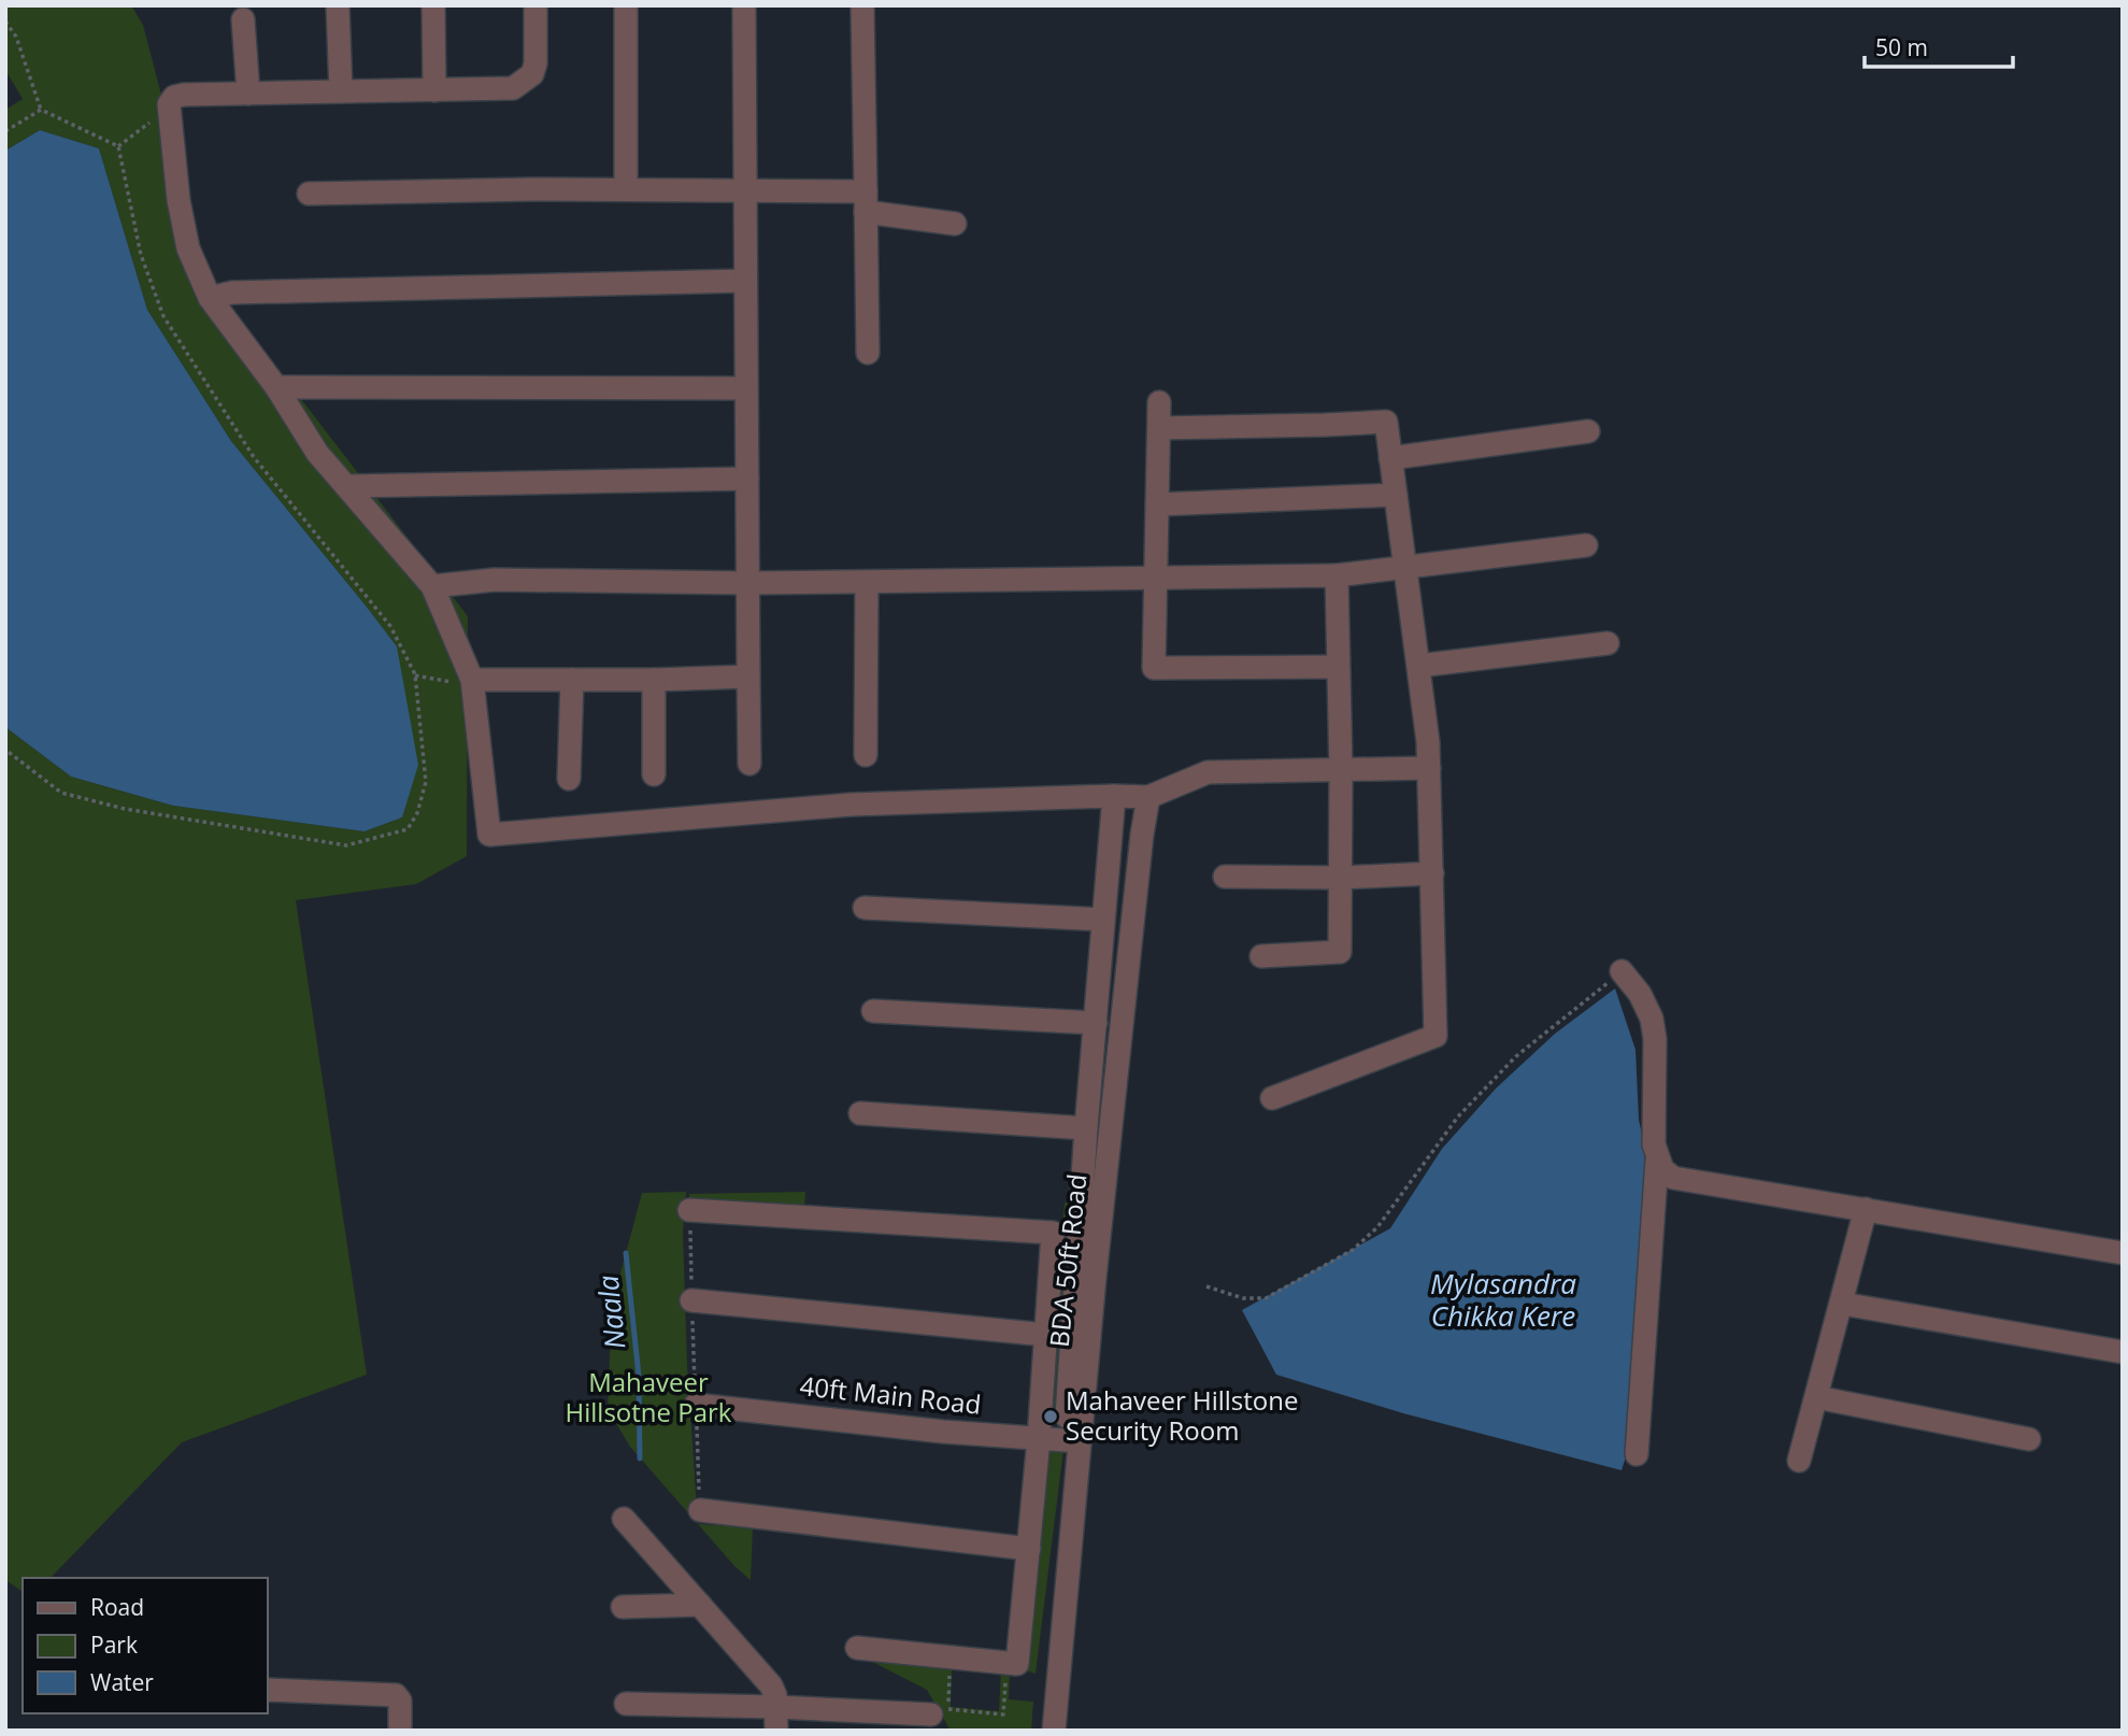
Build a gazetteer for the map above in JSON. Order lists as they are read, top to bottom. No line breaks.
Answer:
{"streets":{"street":["BDA 50ft Road","40ft Main Road"]},"crossings":[["BDA 50ft Road","40ft Main Road"]],"water":["Mylasandra Chikka Kere","Naala"],"parks":["Mahaveer Hillsotne Park"],"places":["Mahaveer Hillstone Security Room"],"legend":["Road","Park","Water"],"scale_bar":"50 m"}
